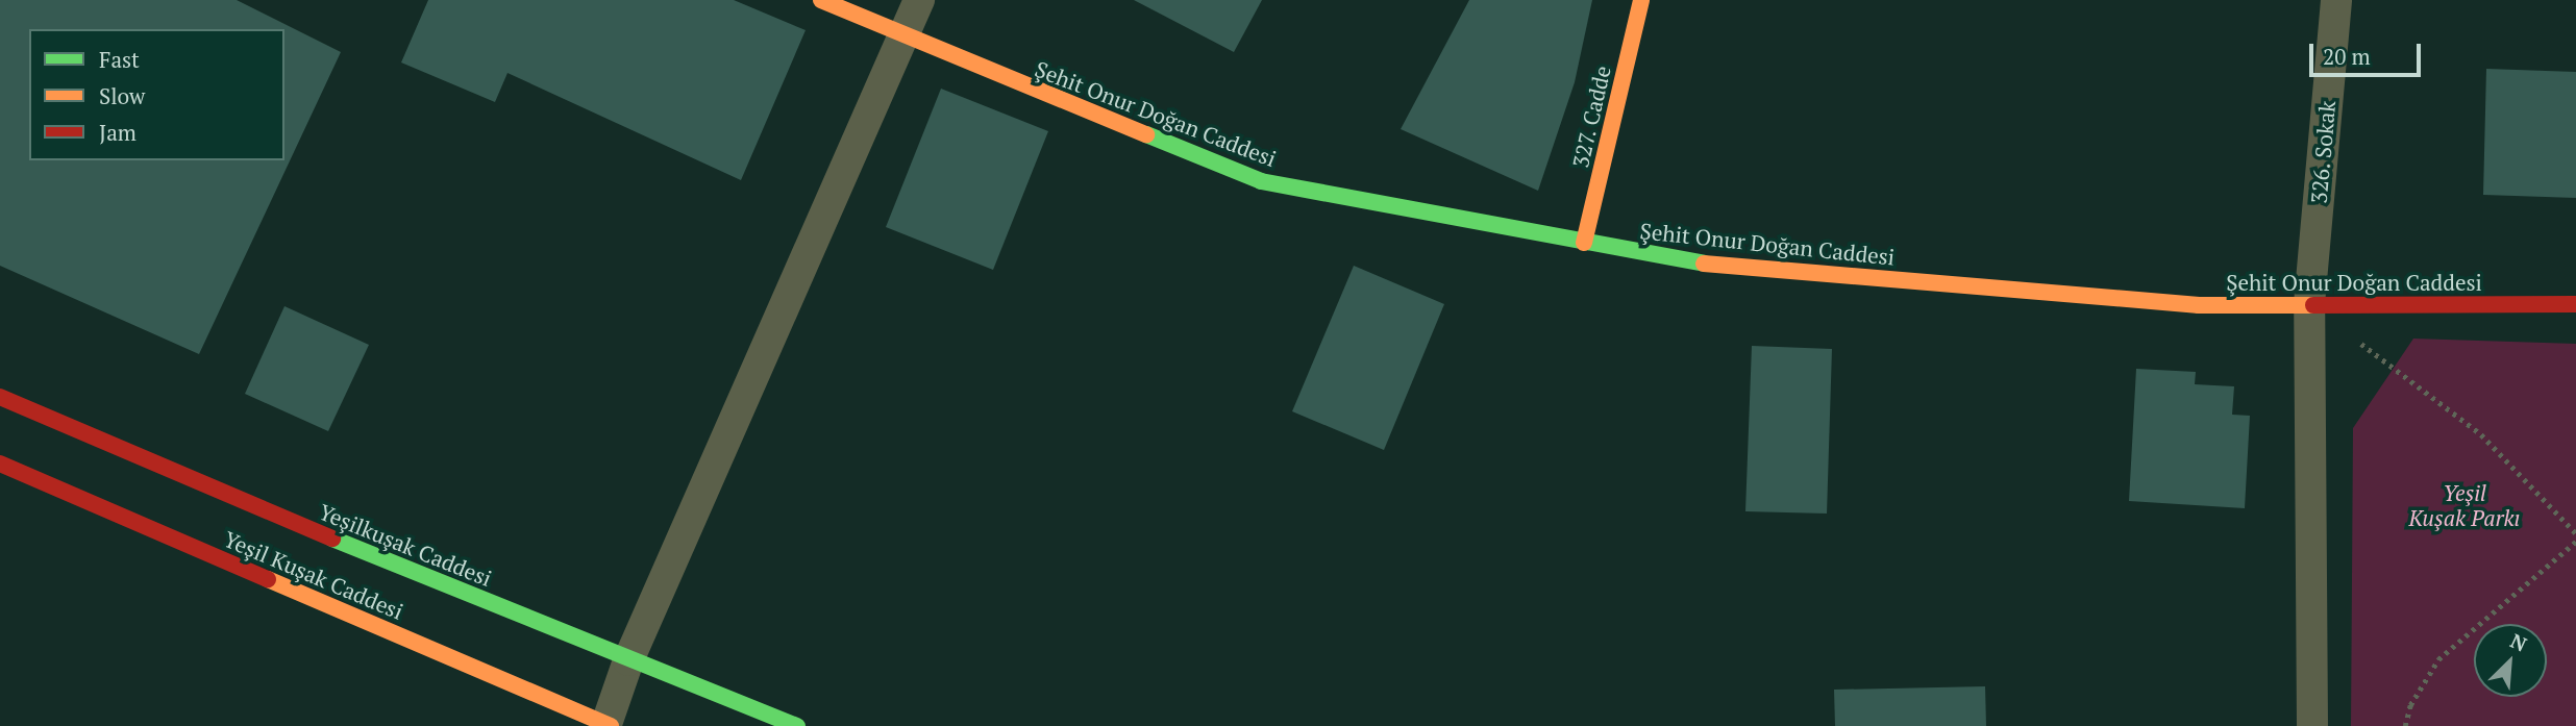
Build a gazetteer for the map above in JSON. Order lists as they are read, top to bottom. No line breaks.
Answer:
{"streets":{"street":["Şehit Onur Doğan Caddesi","327. Cadde","326. Sokak","Yeşilkuşak Caddesi","Yeşil Kuşak Caddesi"]},"crossings":[["Şehit Onur Doğan Caddesi","327. Cadde"],["Şehit Onur Doğan Caddesi","326. Sokak"]],"parks":["Yeşil Kuşak Parkı"],"legend":["Fast","Slow","Jam"],"scale_bar":"20 m","north":"top right"}
